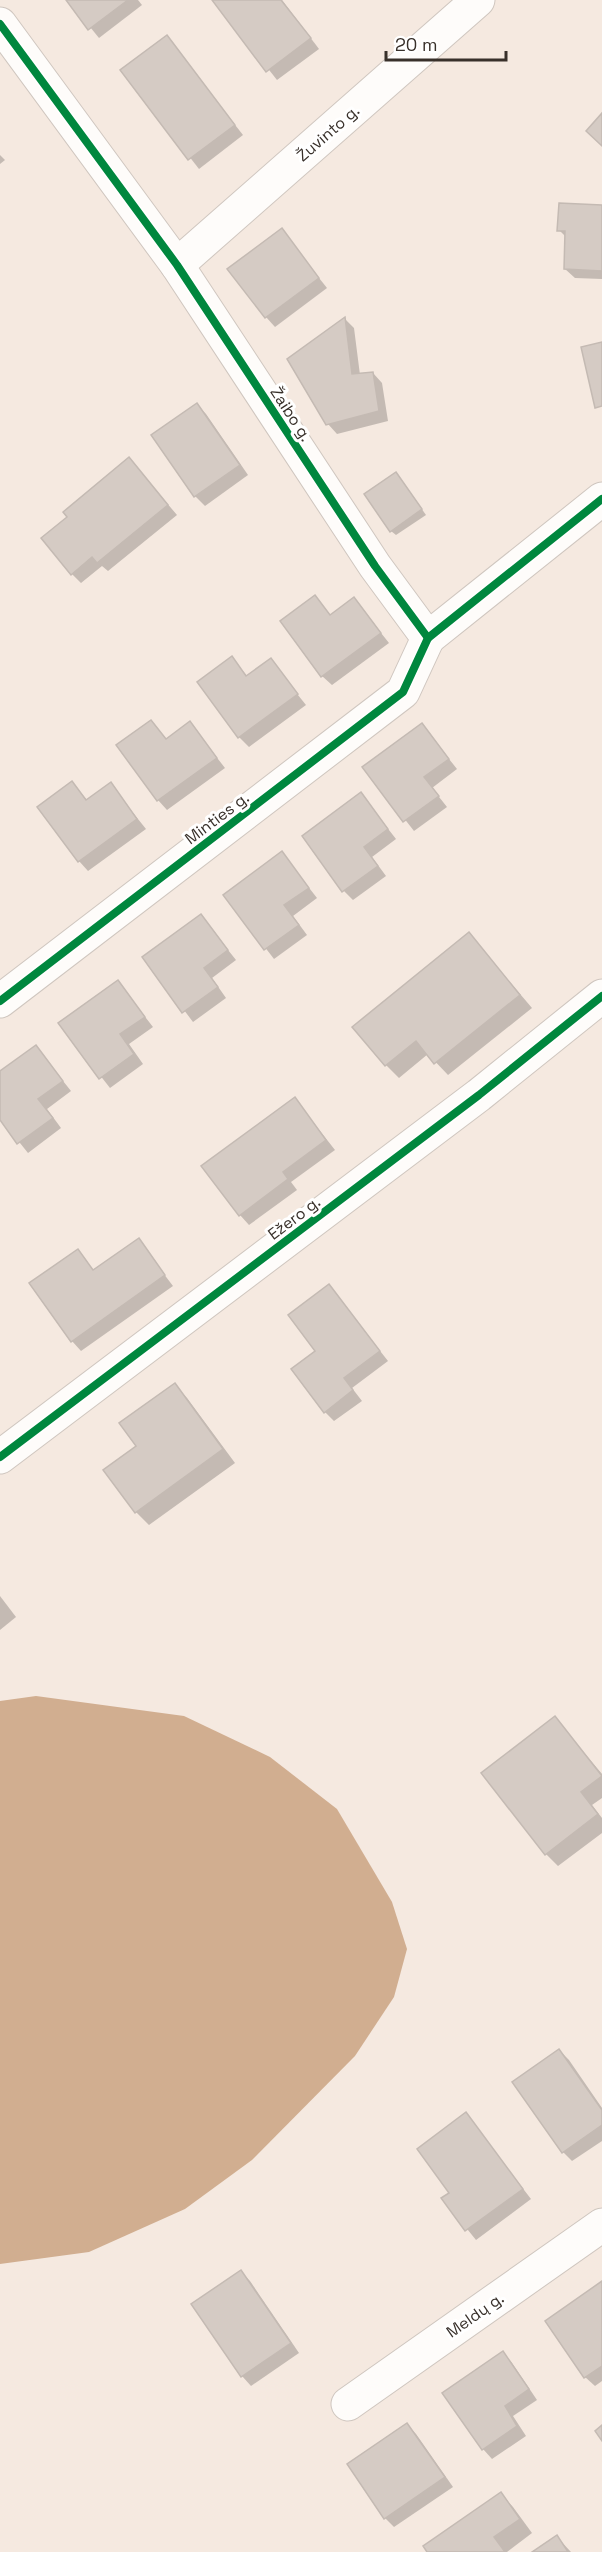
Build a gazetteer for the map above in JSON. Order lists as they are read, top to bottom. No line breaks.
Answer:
{"streets":{"street":["Žuvinto g.","Žaibo g.","Minties g.","Ežero g.","Meldų g."]},"crossings":[["Žuvinto g.","Žaibo g."],["Žaibo g.","Minties g."]],"scale_bar":"20 m"}
